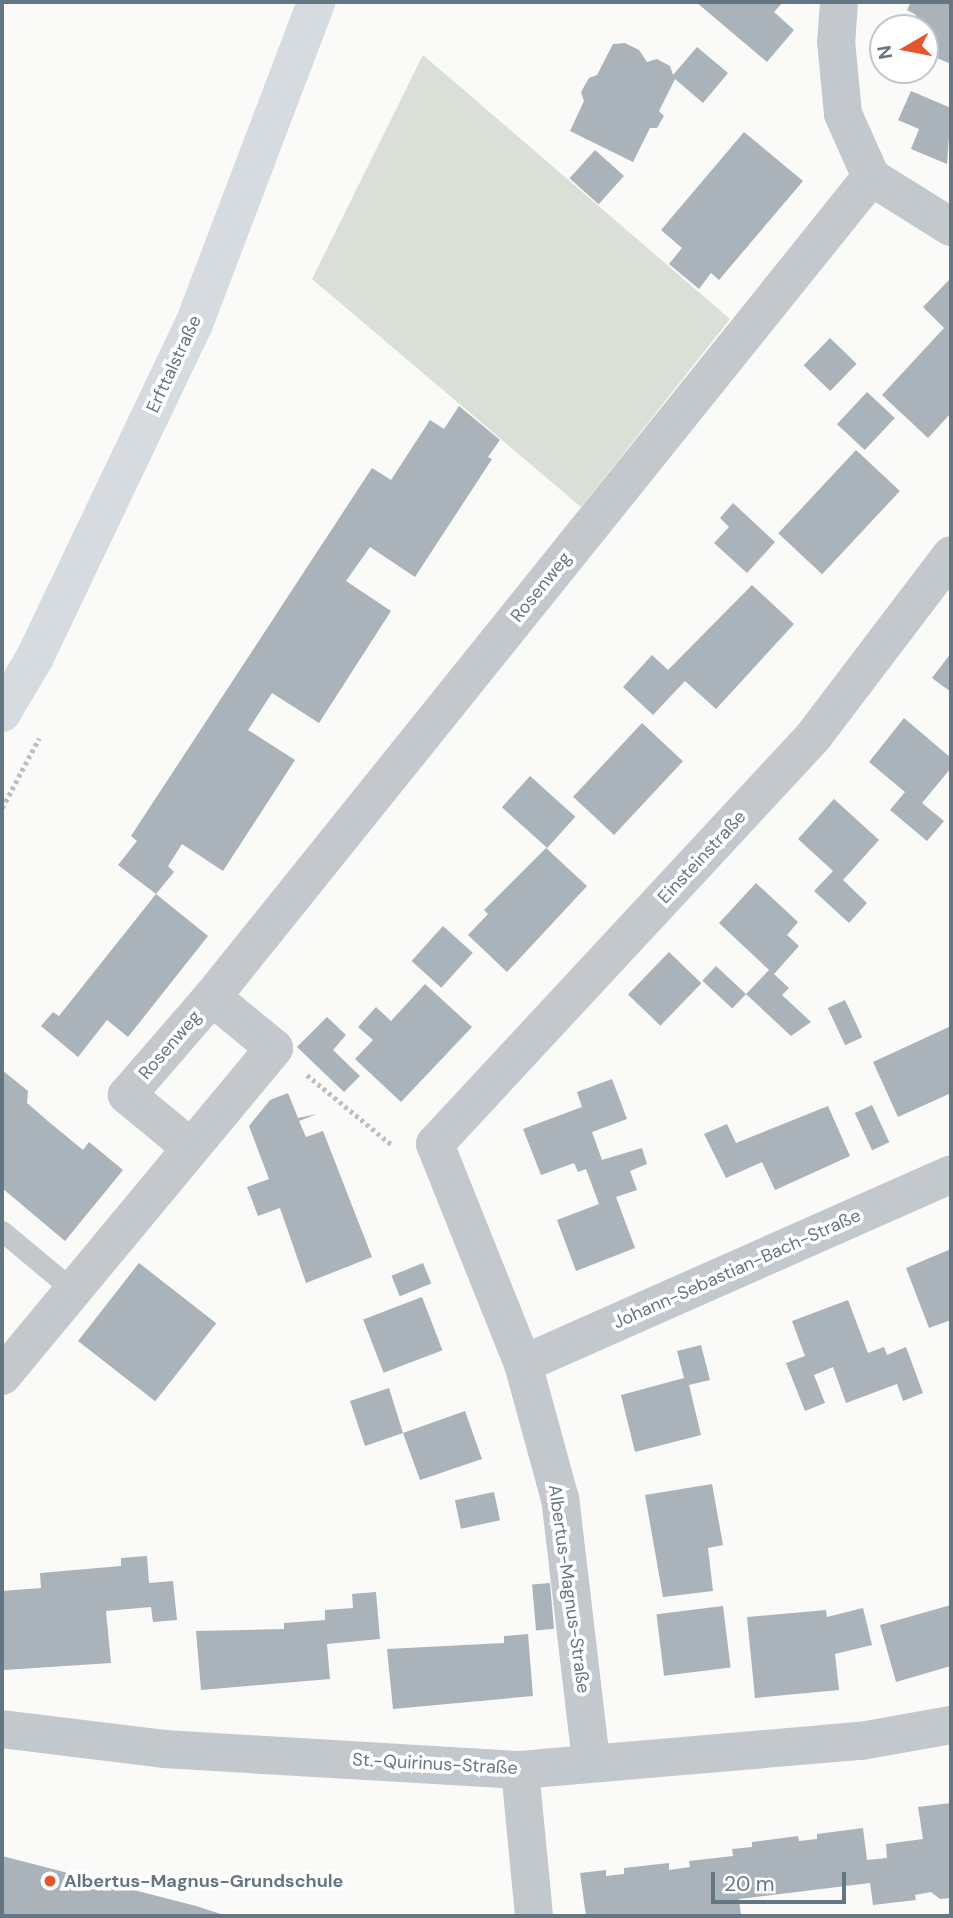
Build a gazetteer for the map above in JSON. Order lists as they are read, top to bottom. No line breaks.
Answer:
{"streets":{"main road":["Erfttalstraße"],"street":["Rosenweg","Einsteinstraße","Johann-Sebastian-Bach-Straße","Albertus-Magnus-Straße","St.-Quirinus-Straße"]},"crossings":[["Einsteinstraße","Albertus-Magnus-Straße"],["Johann-Sebastian-Bach-Straße","Albertus-Magnus-Straße"],["Albertus-Magnus-Straße","St.-Quirinus-Straße"]],"places":["Albertus-Magnus-Grundschule"],"scale_bar":"20 m","north":"left"}
